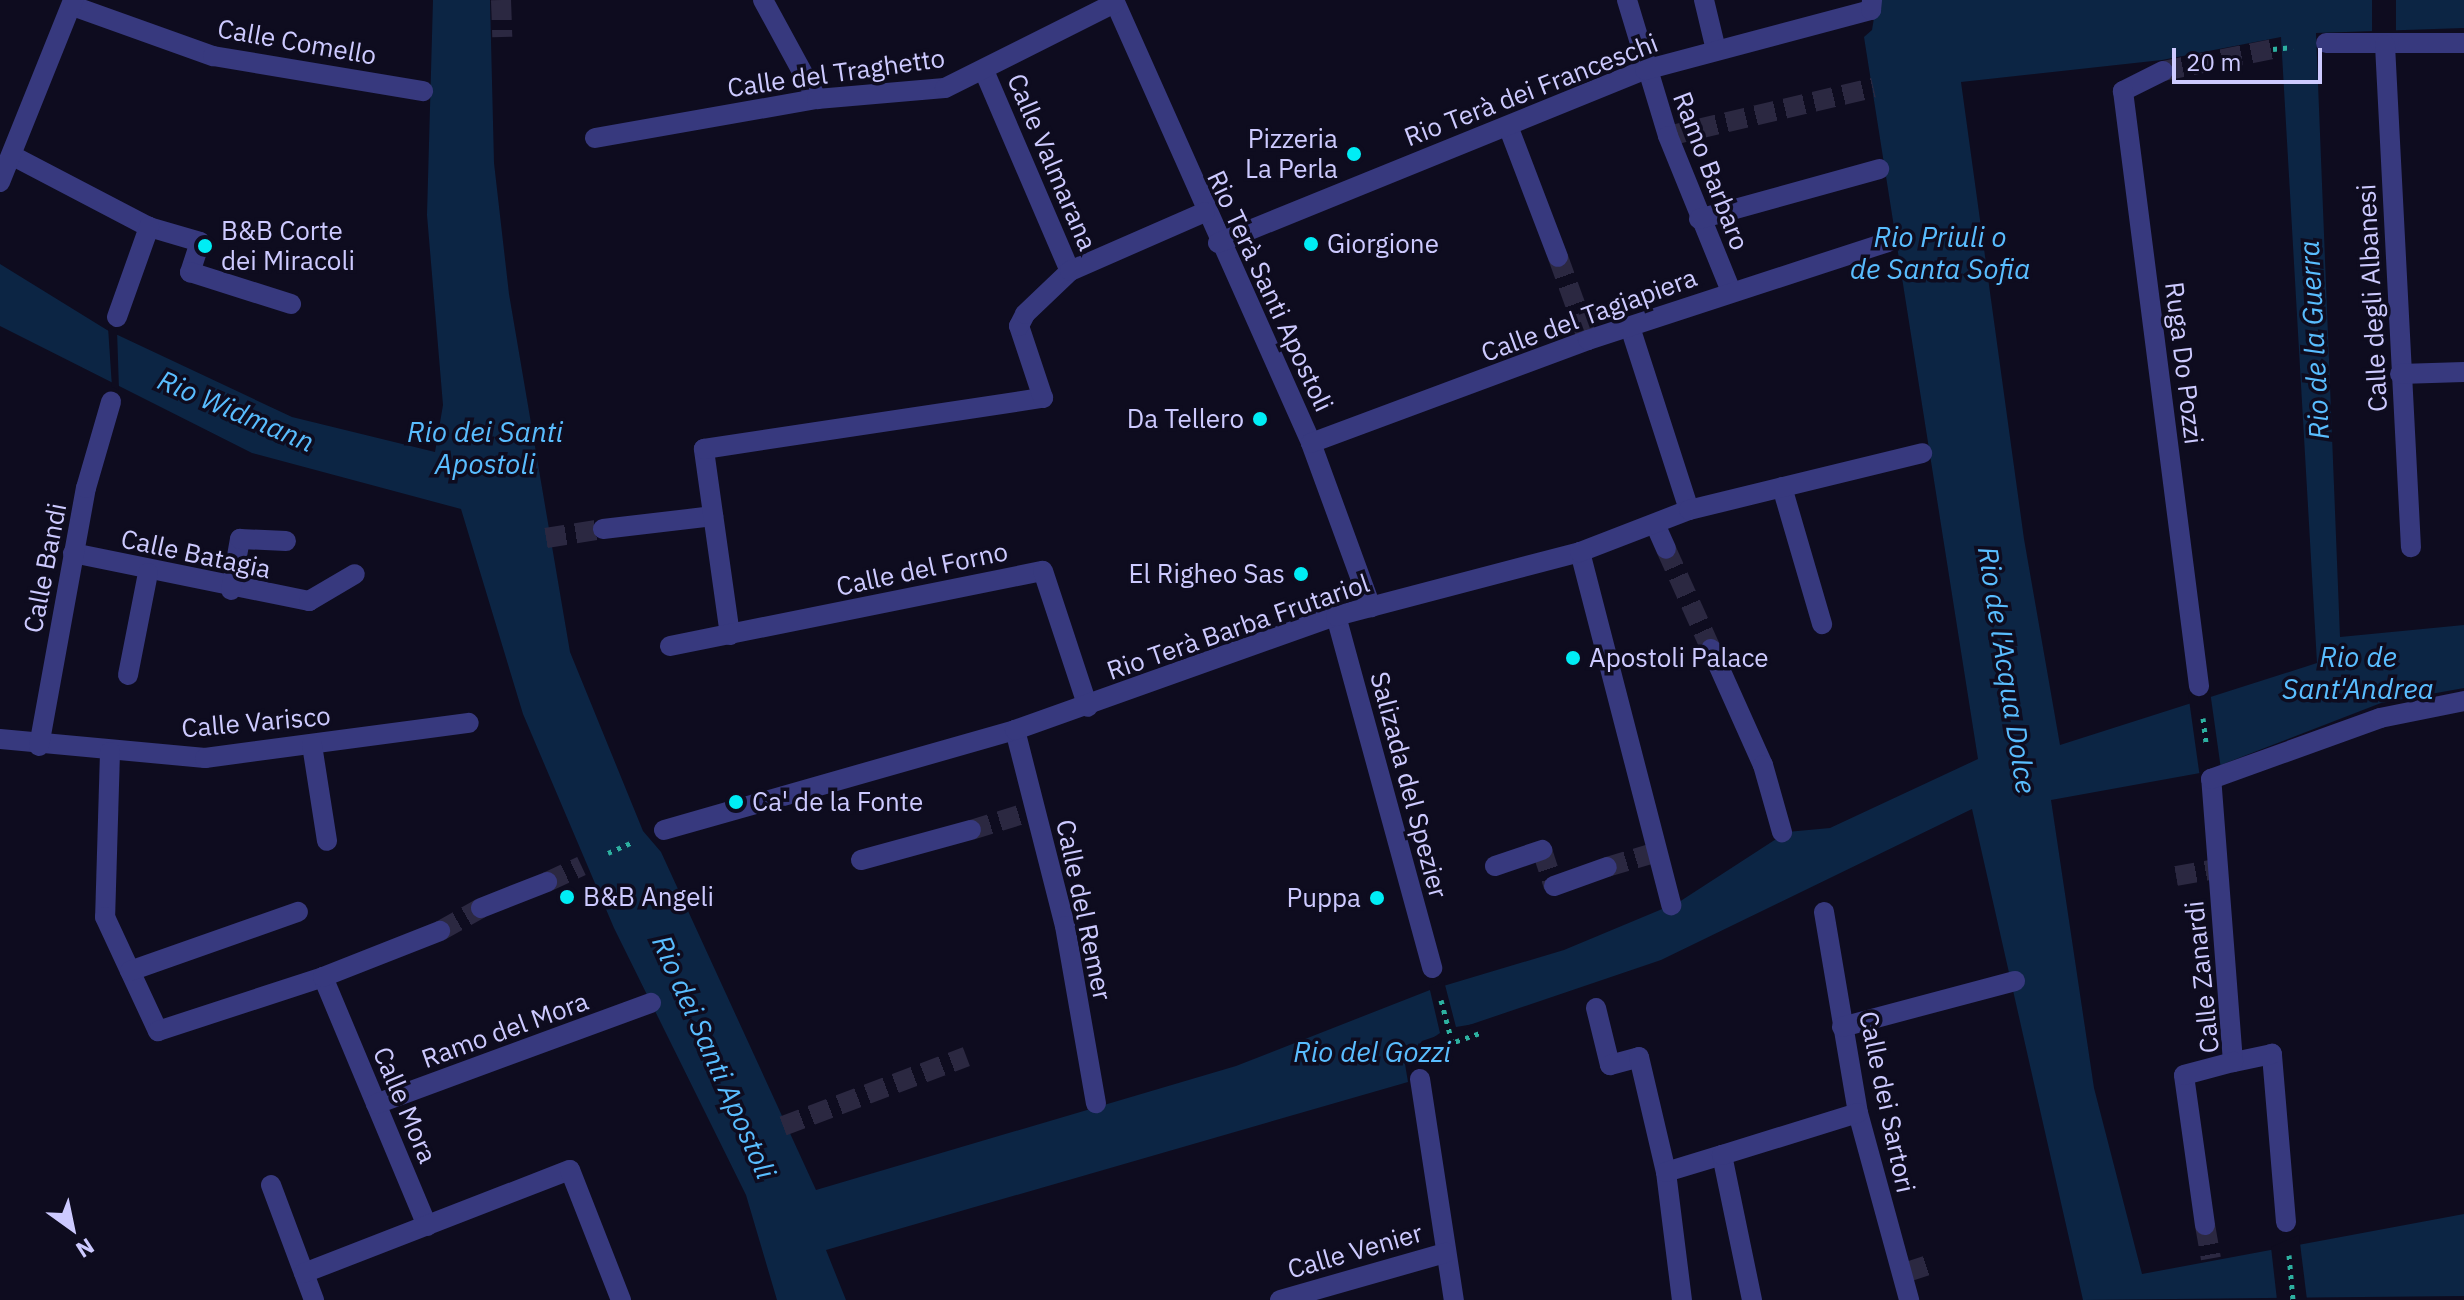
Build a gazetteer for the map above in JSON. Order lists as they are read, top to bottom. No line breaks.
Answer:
{"streets":{"street":["Calle Comello","Calle del Traghetto","Rio Terà dei Franceschi","Calle Valmarana","Ramo Barbaro","Rio Terà Santi Apostoli","Calle degli Albanesi","Calle del Tagiapiera","Ruga Do Pozzi","Calle Batagia","Calle Bandi","Calle del Forno","Rio Terà Barba Frutariol","Calle Varisco","Salizada del Spezier","Calle del Remer","Calle Zanardi","Ramo del Mora","Calle dei Sartori","Calle Mora","Calle Venier"]},"crossings":[["Calle del Traghetto","Calle Valmarana"],["Calle del Traghetto","Rio Terà Santi Apostoli"],["Rio Terà dei Franceschi","Ramo Barbaro"],["Rio Terà dei Franceschi","Rio Terà Santi Apostoli"],["Ramo Barbaro","Calle del Tagiapiera"],["Rio Terà Santi Apostoli","Calle del Tagiapiera"],["Rio Terà Santi Apostoli","Rio Terà Barba Frutariol"],["Calle Batagia","Calle Bandi"],["Calle Bandi","Calle Varisco"],["Calle del Forno","Rio Terà Barba Frutariol"],["Rio Terà Barba Frutariol","Salizada del Spezier"],["Rio Terà Barba Frutariol","Calle del Remer"],["Ramo del Mora","Calle Mora"]],"water":["Rio Priuli o de Santa Sofia","Rio de la Guerra","Rio Widmann","Rio dei Santi Apostoli","Rio de Sant'Andrea","Rio de l'Acqua Dolce","Rio del Gozzi"],"places":["Pizzeria La Perla","Giorgione","B&B Corte dei Miracoli","Da Tellero","El Righeo Sas","Apostoli Palace","Ca' de la Fonte","B&B Angeli","Puppa"],"scale_bar":"20 m","north":"bottom right"}
